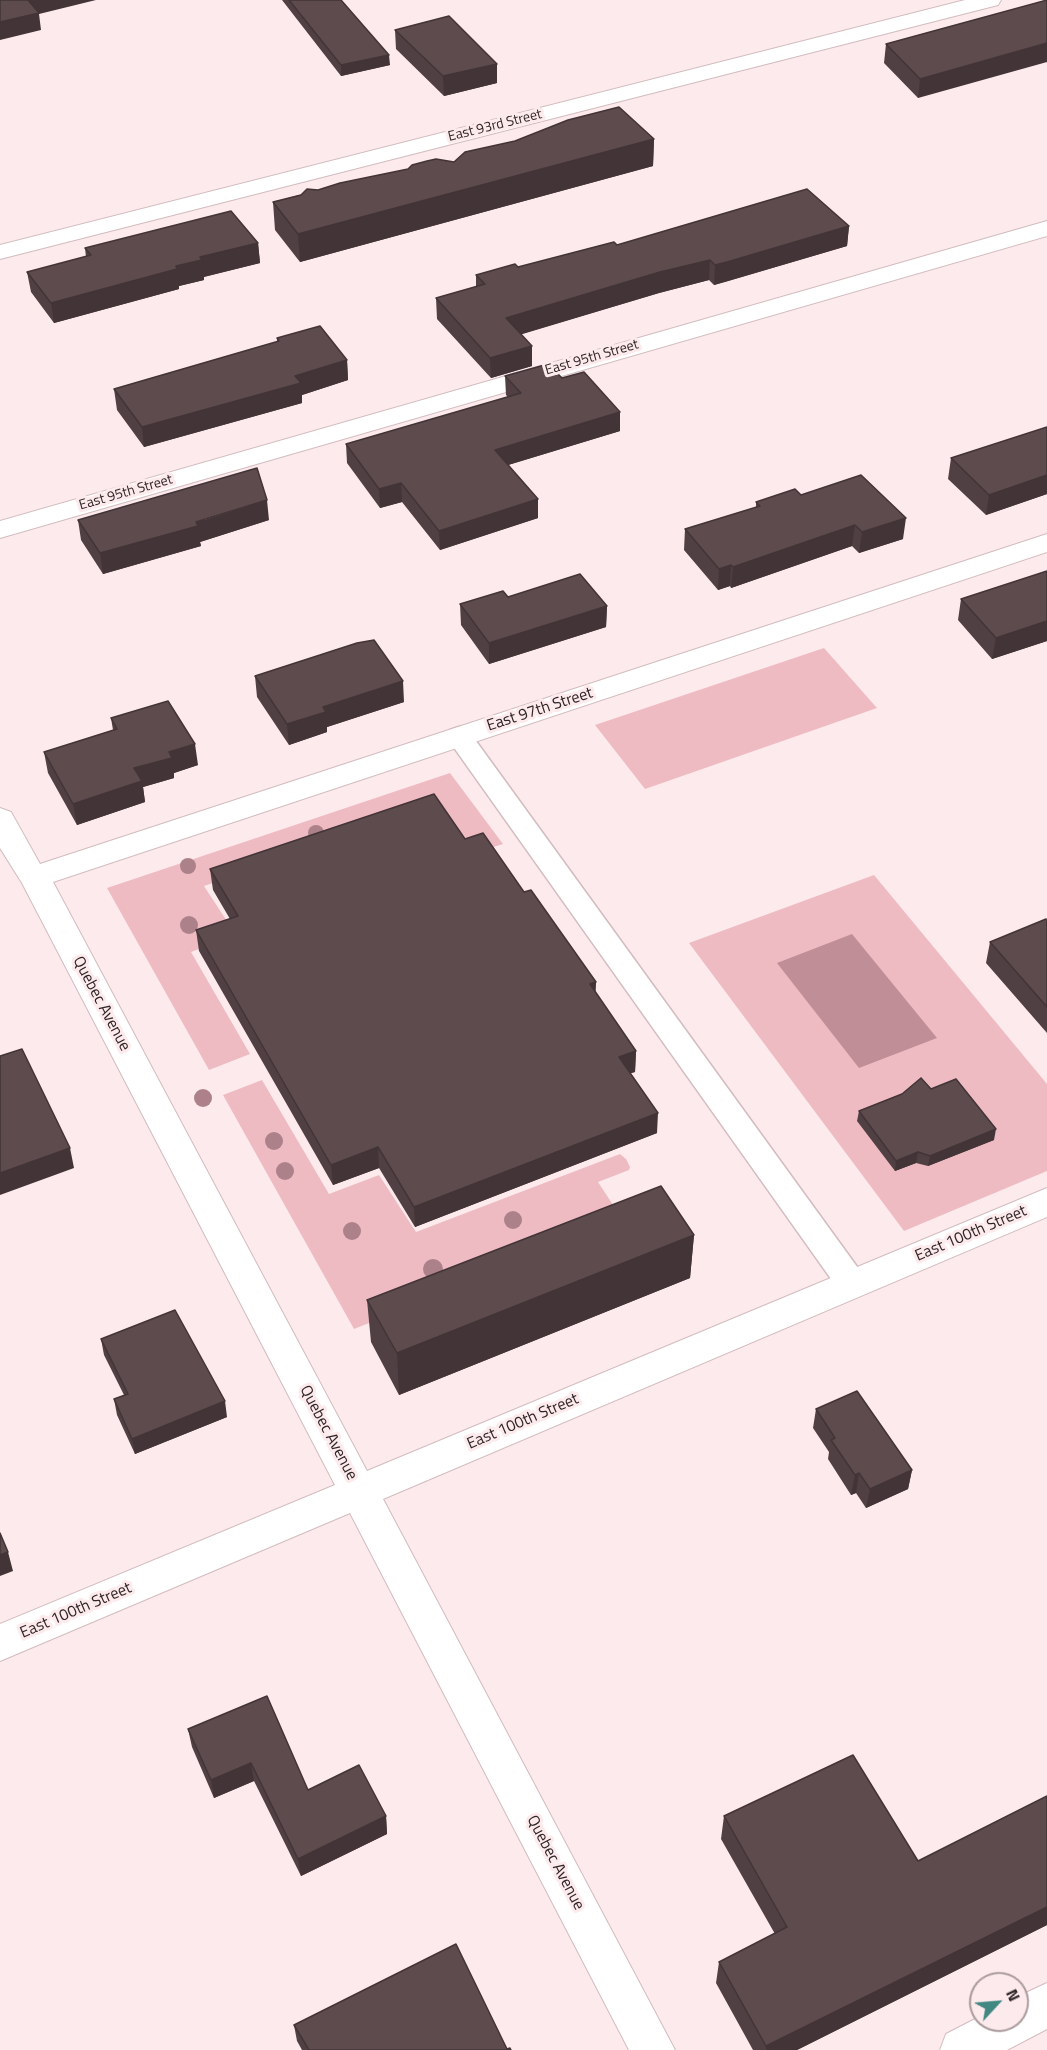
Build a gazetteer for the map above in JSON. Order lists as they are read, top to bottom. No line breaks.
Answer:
{"streets":{"street":["East 93rd Street","East 95th Street","East 97th Street","Quebec Avenue","East 100th Street"]},"crossings":[["East 97th Street","Quebec Avenue"],["Quebec Avenue","East 100th Street"]],"north":"top right"}
